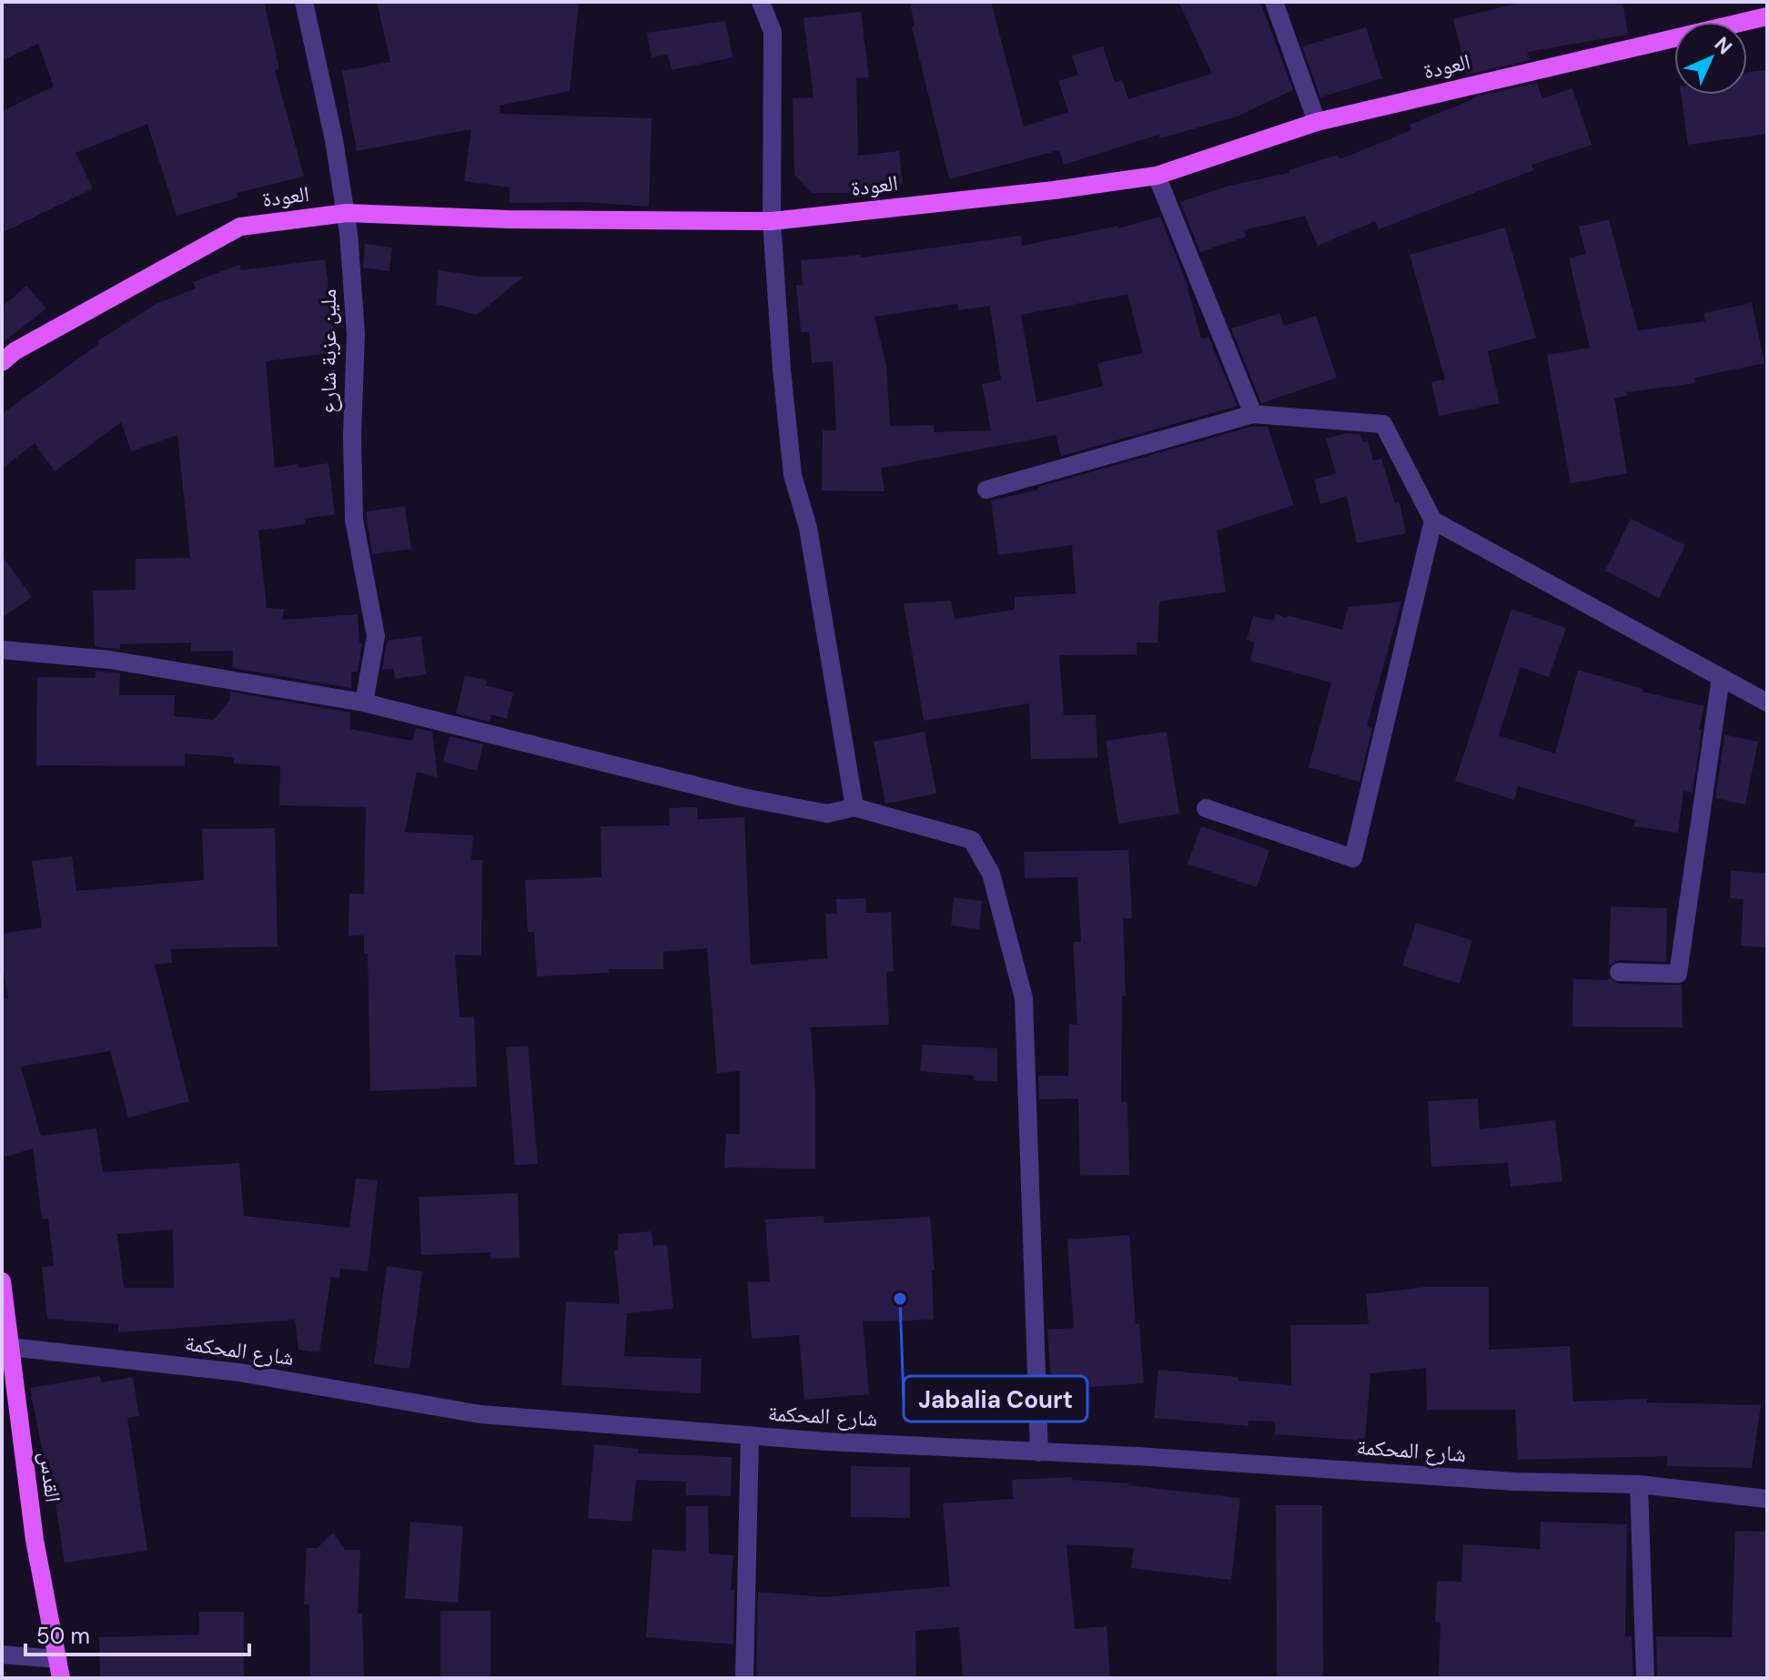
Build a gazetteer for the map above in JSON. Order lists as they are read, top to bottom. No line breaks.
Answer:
{"streets":{"main road":["العودة","القدس"],"street":["ملين عزبة شارع","شارع المحكمة"]},"crossings":[["العودة","ملين عزبة شارع"],["شارع المحكمة","القدس"]],"places":["Jabalia Court"],"scale_bar":"50 m","north":"top right"}
